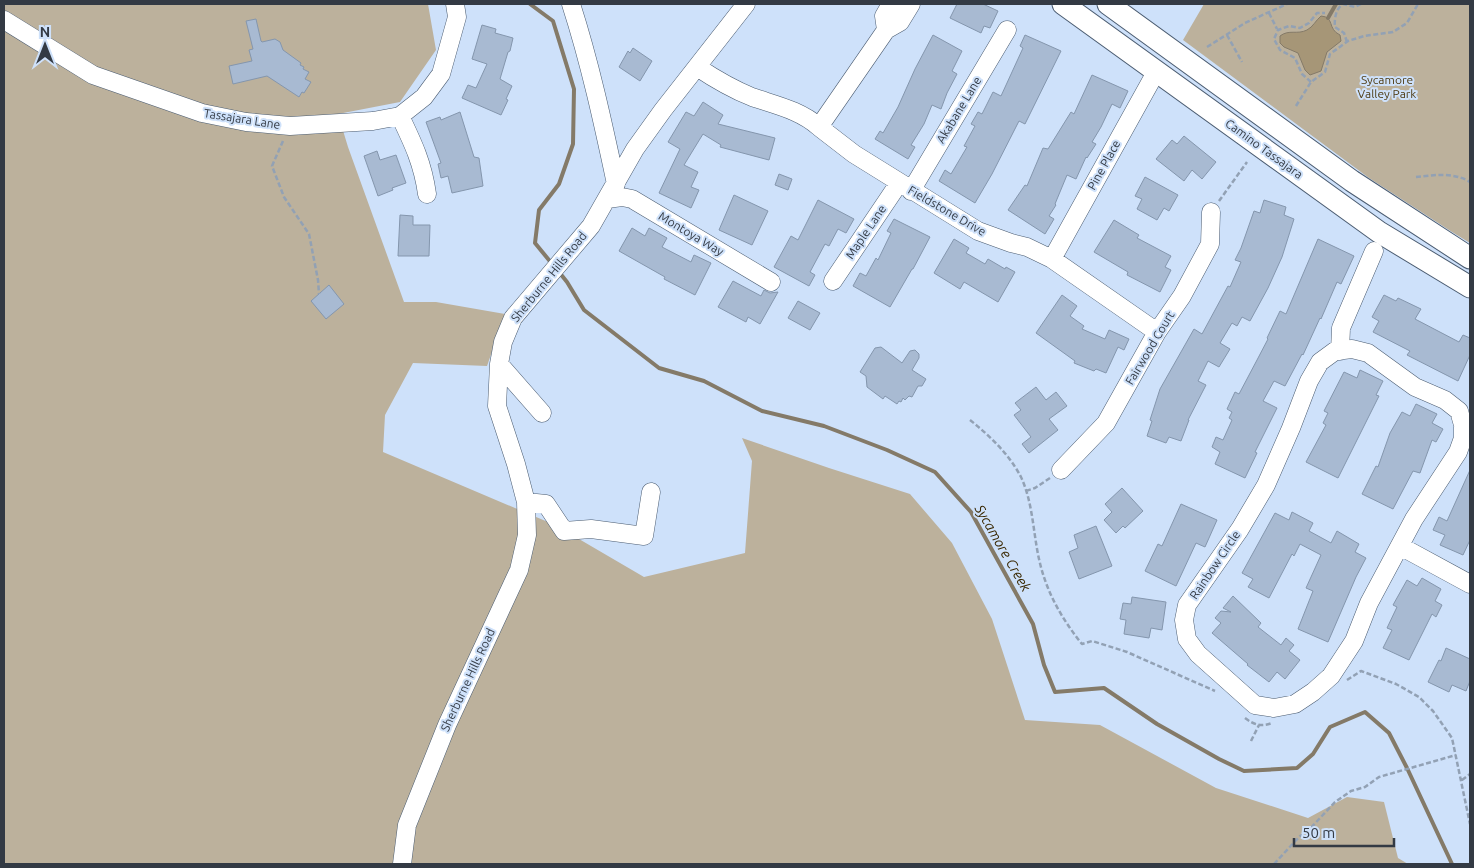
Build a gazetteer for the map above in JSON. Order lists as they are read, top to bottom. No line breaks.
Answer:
{"streets":{"main road":["Camino Tassajara"],"street":["Akabane Lane","Tassajara Lane","Pine Place","Fieldstone Drive","Maple Lane","Montoya Way","Sherburne Hills Road","Fairwood Court","Rainbow Circle"]},"crossings":[["Akabane Lane","Fieldstone Drive"],["Akabane Lane","Maple Lane"],["Camino Tassajara","Pine Place"],["Pine Place","Fieldstone Drive"],["Fieldstone Drive","Maple Lane"],["Fieldstone Drive","Fairwood Court"],["Montoya Way","Sherburne Hills Road"]],"water":["Sycamore Creek"],"parks":["Sycamore Valley Park"],"scale_bar":"50 m","north":"top"}
